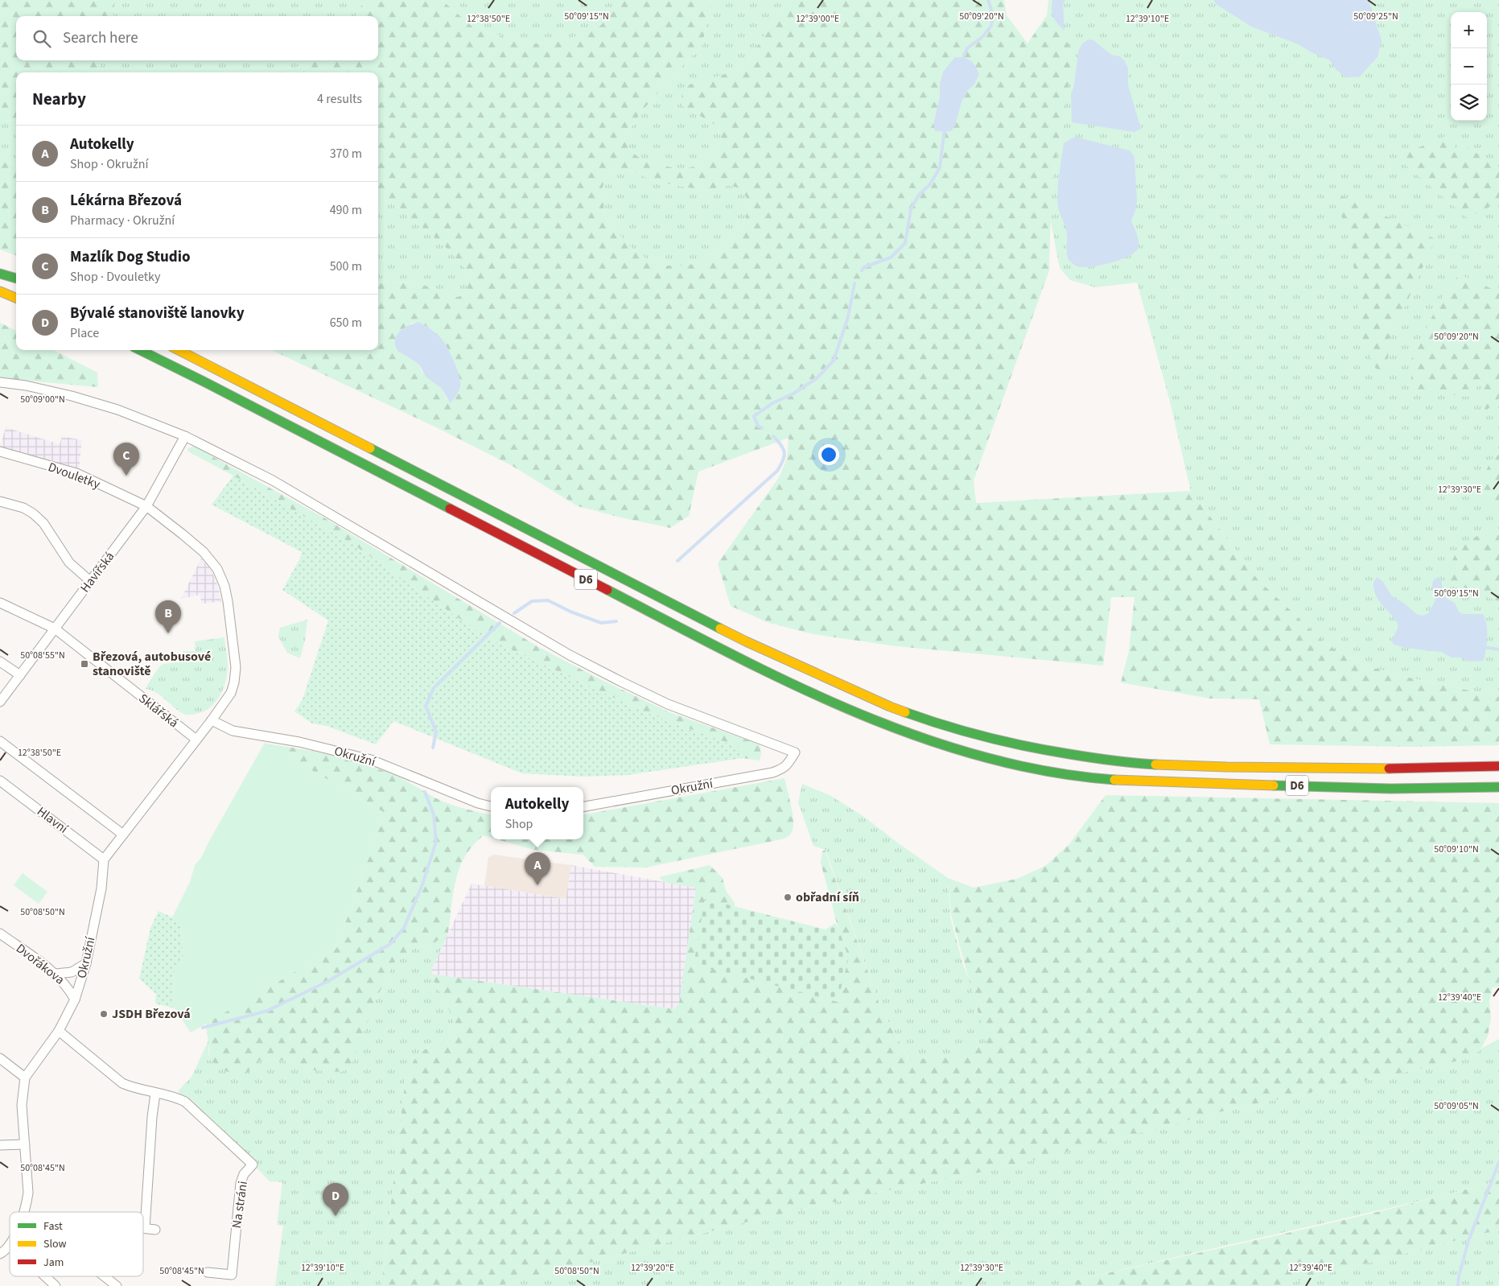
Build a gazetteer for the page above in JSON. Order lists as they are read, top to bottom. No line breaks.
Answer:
{"streets":{"highway":["D6"],"street":["Dvouletky","Havířská","Sklářská","Okružní","Hlavní","Dvořákova","Na stráni"]},"crossings":[["Dvouletky","Havířská"],["Havířská","Sklářská"],["Havířská","Okružní"],["Okružní","Hlavní"],["Okružní","Dvořákova"],["Okružní","Na stráni"]],"places":{"transit":["Březová, autobusové stanoviště"],"other":["obřadní síň","JSDH Březová"]},"legend":["Fast","Slow","Jam"],"page":{"map_buttons":["+","−"],"search":"Search here","heading":["Nearby","4 results"],"list":[{"mark":"A","name":"Autokelly","note":"Shop · Okružní","value":"370 m"},{"mark":"B","name":"Lékárna Březová","note":"Pharmacy · Okružní","value":"490 m"},{"mark":"C","name":"Mazlík Dog Studio","note":"Shop · Dvouletky","value":"500 m"},{"mark":"D","name":"Bývalé stanoviště lanovky","note":"Place","value":"650 m"}],"pins":["C","B","A","D"],"popup":["Autokelly","Shop"]},"coordinates":["50°09'15\"N","50°09'20\"N","50°09'25\"N","12°39'10\"E","12°38'50\"E","12°39'00\"E","50°09'00\"N","12°39'30\"E","50°08'55\"N","50°09'10\"N","50°08'50\"N","12°39'40\"E","50°09'05\"N","50°08'45\"N","12°39'20\"E"]}
